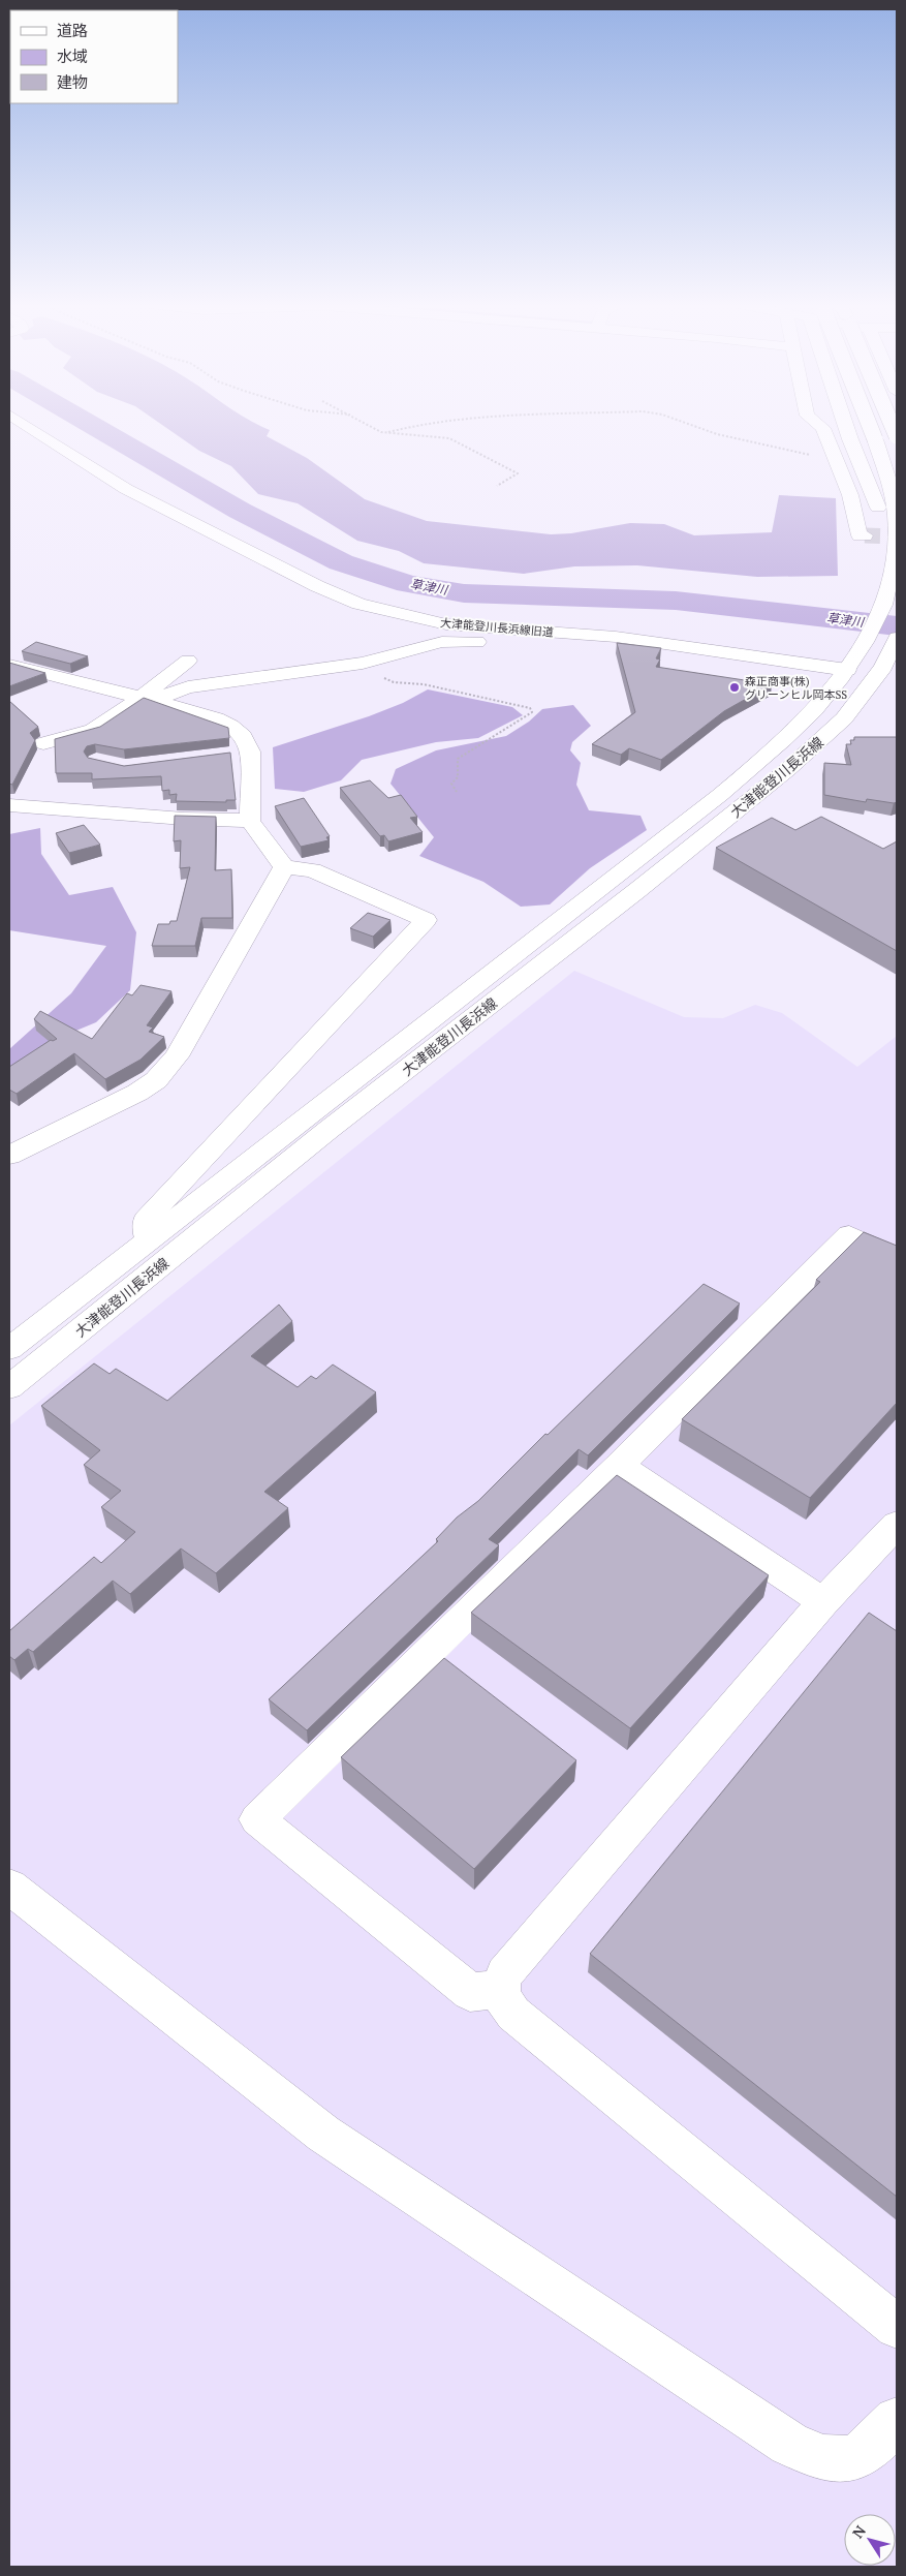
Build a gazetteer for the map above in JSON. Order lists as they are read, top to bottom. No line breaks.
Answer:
{"streets":{"street":["大津能登川長浜線旧道","大津能登川長浜線"]},"crossings":[["大津能登川長浜線旧道","大津能登川長浜線"]],"water":["草津川"],"places":["森正商事(株) グリーンヒル岡本SS"],"legend":["道路","水域","建物"],"north":"top left"}
